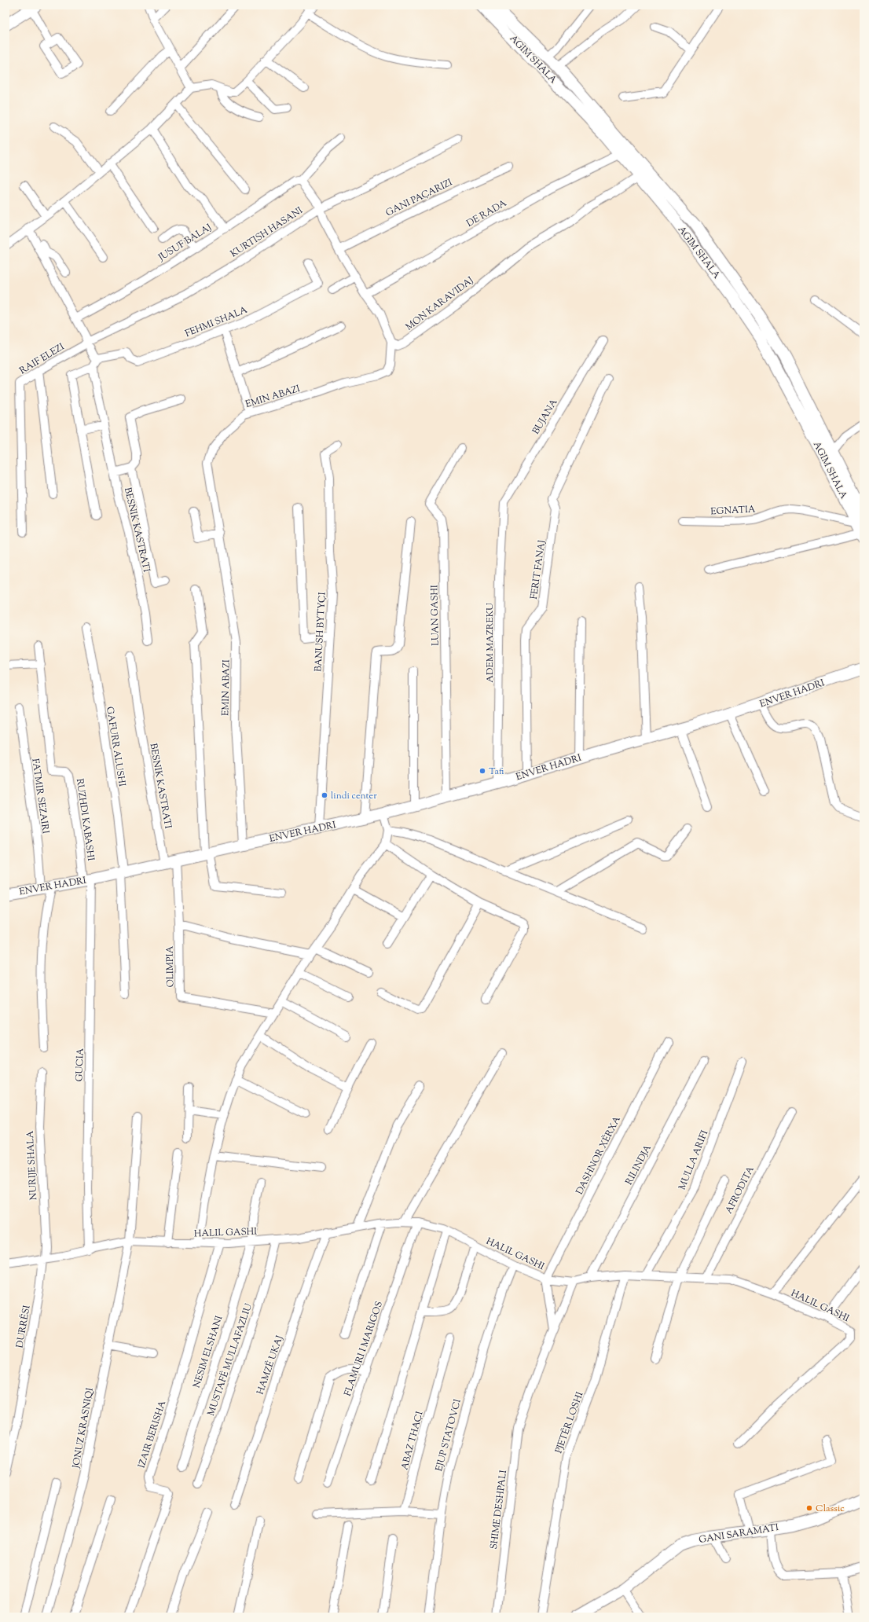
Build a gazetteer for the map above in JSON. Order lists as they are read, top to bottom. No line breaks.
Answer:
{"streets":{"main road":["AGIM SHALA","ENVER HADRI","GANI SARAMATI"],"street":["GANI PAÇARIZI","DE RADA","KURTISH HASANI","JUSUF BALAJ","MON KARAVIDAJ","FEHMI SHALA","RAIF ELEZI","EMIN ABAZI","BUJANA","EGNATIA","BESNIK KASTRATI","FERIT FANAJ","LUAN GASHI","BANUSH BYTYÇI","ADEM MAZREKU","GAFURR ALUSHI","FATMIR SEZAIRI","RUZHDI KABASHI","OLIMPIA","GUCIA","DASHNOR XËRXA","MULLA ARIFI","RILINDJA","NURIJE SHALA","AFRODITA","HALIL GASHI","DURRËSI","FLAMURI I MARIGOS","NESIM ELSHANI","MUSTAFË MULLAFAZLIU","HAMZË UKAJ","PJETËR LOSHI","JONUZ KRASNIQI","IZAIR BERISHA","EJUP STATOVCI","ABAZ THAÇI","SHIME DESHPALI"]},"crossings":[["AGIM SHALA","DE RADA"],["AGIM SHALA","MON KARAVIDAJ"],["AGIM SHALA","EGNATIA"],["KURTISH HASANI","RAIF ELEZI"],["MON KARAVIDAJ","EMIN ABAZI"],["EMIN ABAZI","ENVER HADRI"],["BUJANA","ADEM MAZREKU"],["BESNIK KASTRATI","ENVER HADRI"],["FERIT FANAJ","ENVER HADRI"],["LUAN GASHI","ENVER HADRI"],["BANUSH BYTYÇI","ENVER HADRI"],["ADEM MAZREKU","ENVER HADRI"],["ENVER HADRI","GAFURR ALUSHI"],["ENVER HADRI","FATMIR SEZAIRI"],["ENVER HADRI","RUZHDI KABASHI"],["ENVER HADRI","OLIMPIA"],["ENVER HADRI","GUCIA"],["RUZHDI KABASHI","GUCIA"],["GUCIA","HALIL GASHI"],["DASHNOR XËRXA","HALIL GASHI"],["MULLA ARIFI","HALIL GASHI"],["RILINDJA","HALIL GASHI"],["NURIJE SHALA","HALIL GASHI"],["NURIJE SHALA","DURRËSI"],["AFRODITA","HALIL GASHI"],["HALIL GASHI","DURRËSI"],["HALIL GASHI","FLAMURI I MARIGOS"],["HALIL GASHI","NESIM ELSHANI"],["HALIL GASHI","MUSTAFË MULLAFAZLIU"],["HALIL GASHI","HAMZË UKAJ"],["HALIL GASHI","PJETËR LOSHI"],["HALIL GASHI","JONUZ KRASNIQI"],["HALIL GASHI","IZAIR BERISHA"],["HALIL GASHI","EJUP STATOVCI"],["HALIL GASHI","SHIME DESHPALI"]],"places":["Tafi","lindi center","Classic"]}
